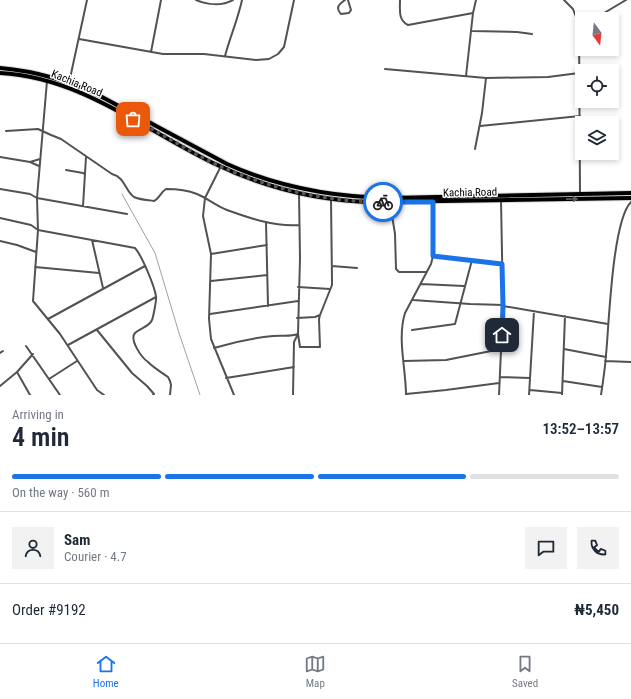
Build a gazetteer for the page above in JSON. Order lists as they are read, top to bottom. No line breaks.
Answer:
{"streets":{"highway":["Kachia Road"]},"north":"bottom","page":{"heading":["4 min","Arriving in","13:52–13:57"],"panel":["Sam","Courier · 4.7","Order #9192","₦5,450"],"bar":"On the way · 560 m","tabs":["Home","Map","Saved"]}}
